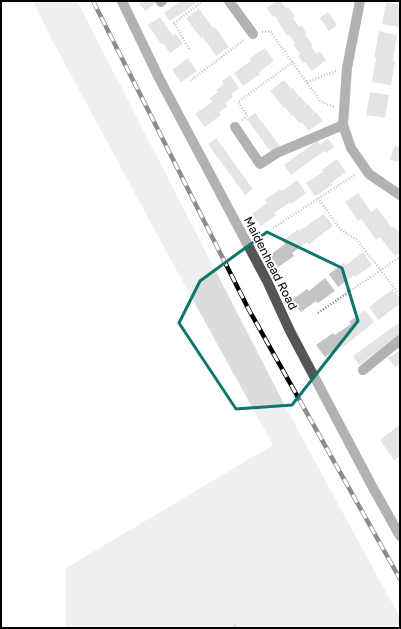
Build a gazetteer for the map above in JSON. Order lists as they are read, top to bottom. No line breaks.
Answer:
{"streets":{"street":["Maidenhead Road"]}}
